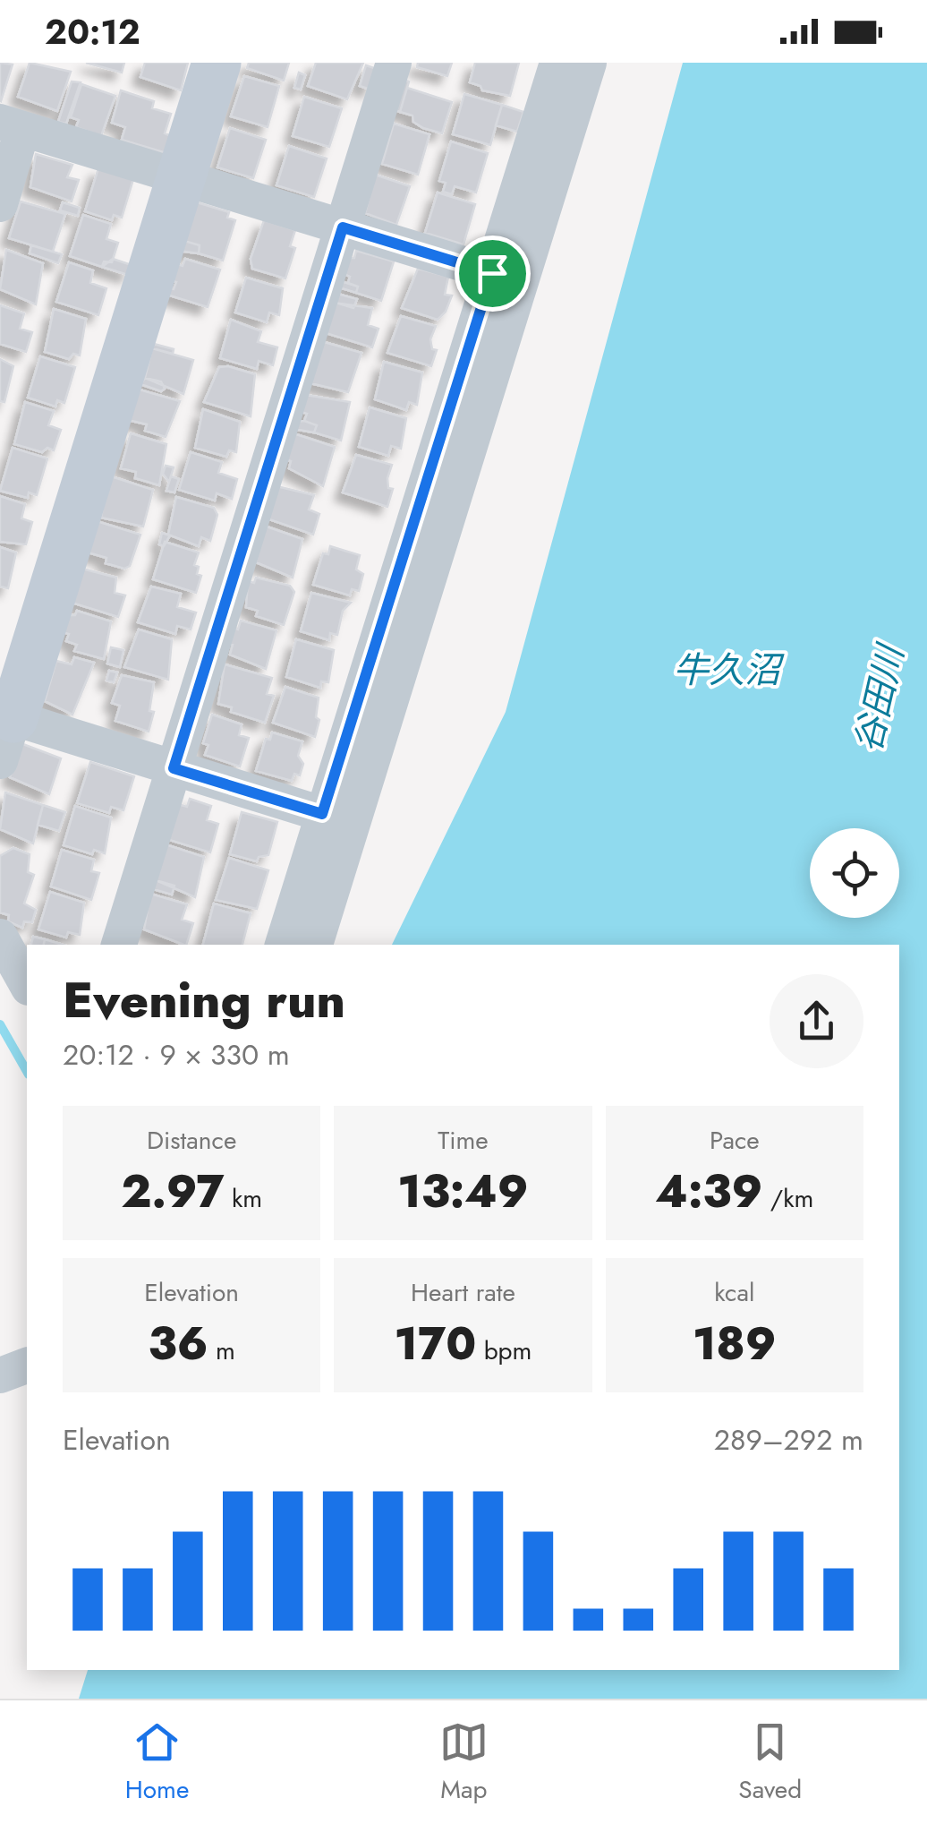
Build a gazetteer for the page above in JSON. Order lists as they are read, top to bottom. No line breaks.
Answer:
{"water":["牛久沼","谷田川"],"page":{"status":"20:12","heading":["Evening run","20:12 · 9 × 330 m"],"stats":[["Distance","2.97 km"],["Time","13:49"],["Pace","4:39 /km"],["Elevation","36 m"],["Heart rate","170 bpm"],["kcal","189"]],"chart":["Elevation","289–292 m"],"tabs":["Home","Map","Saved"]}}
